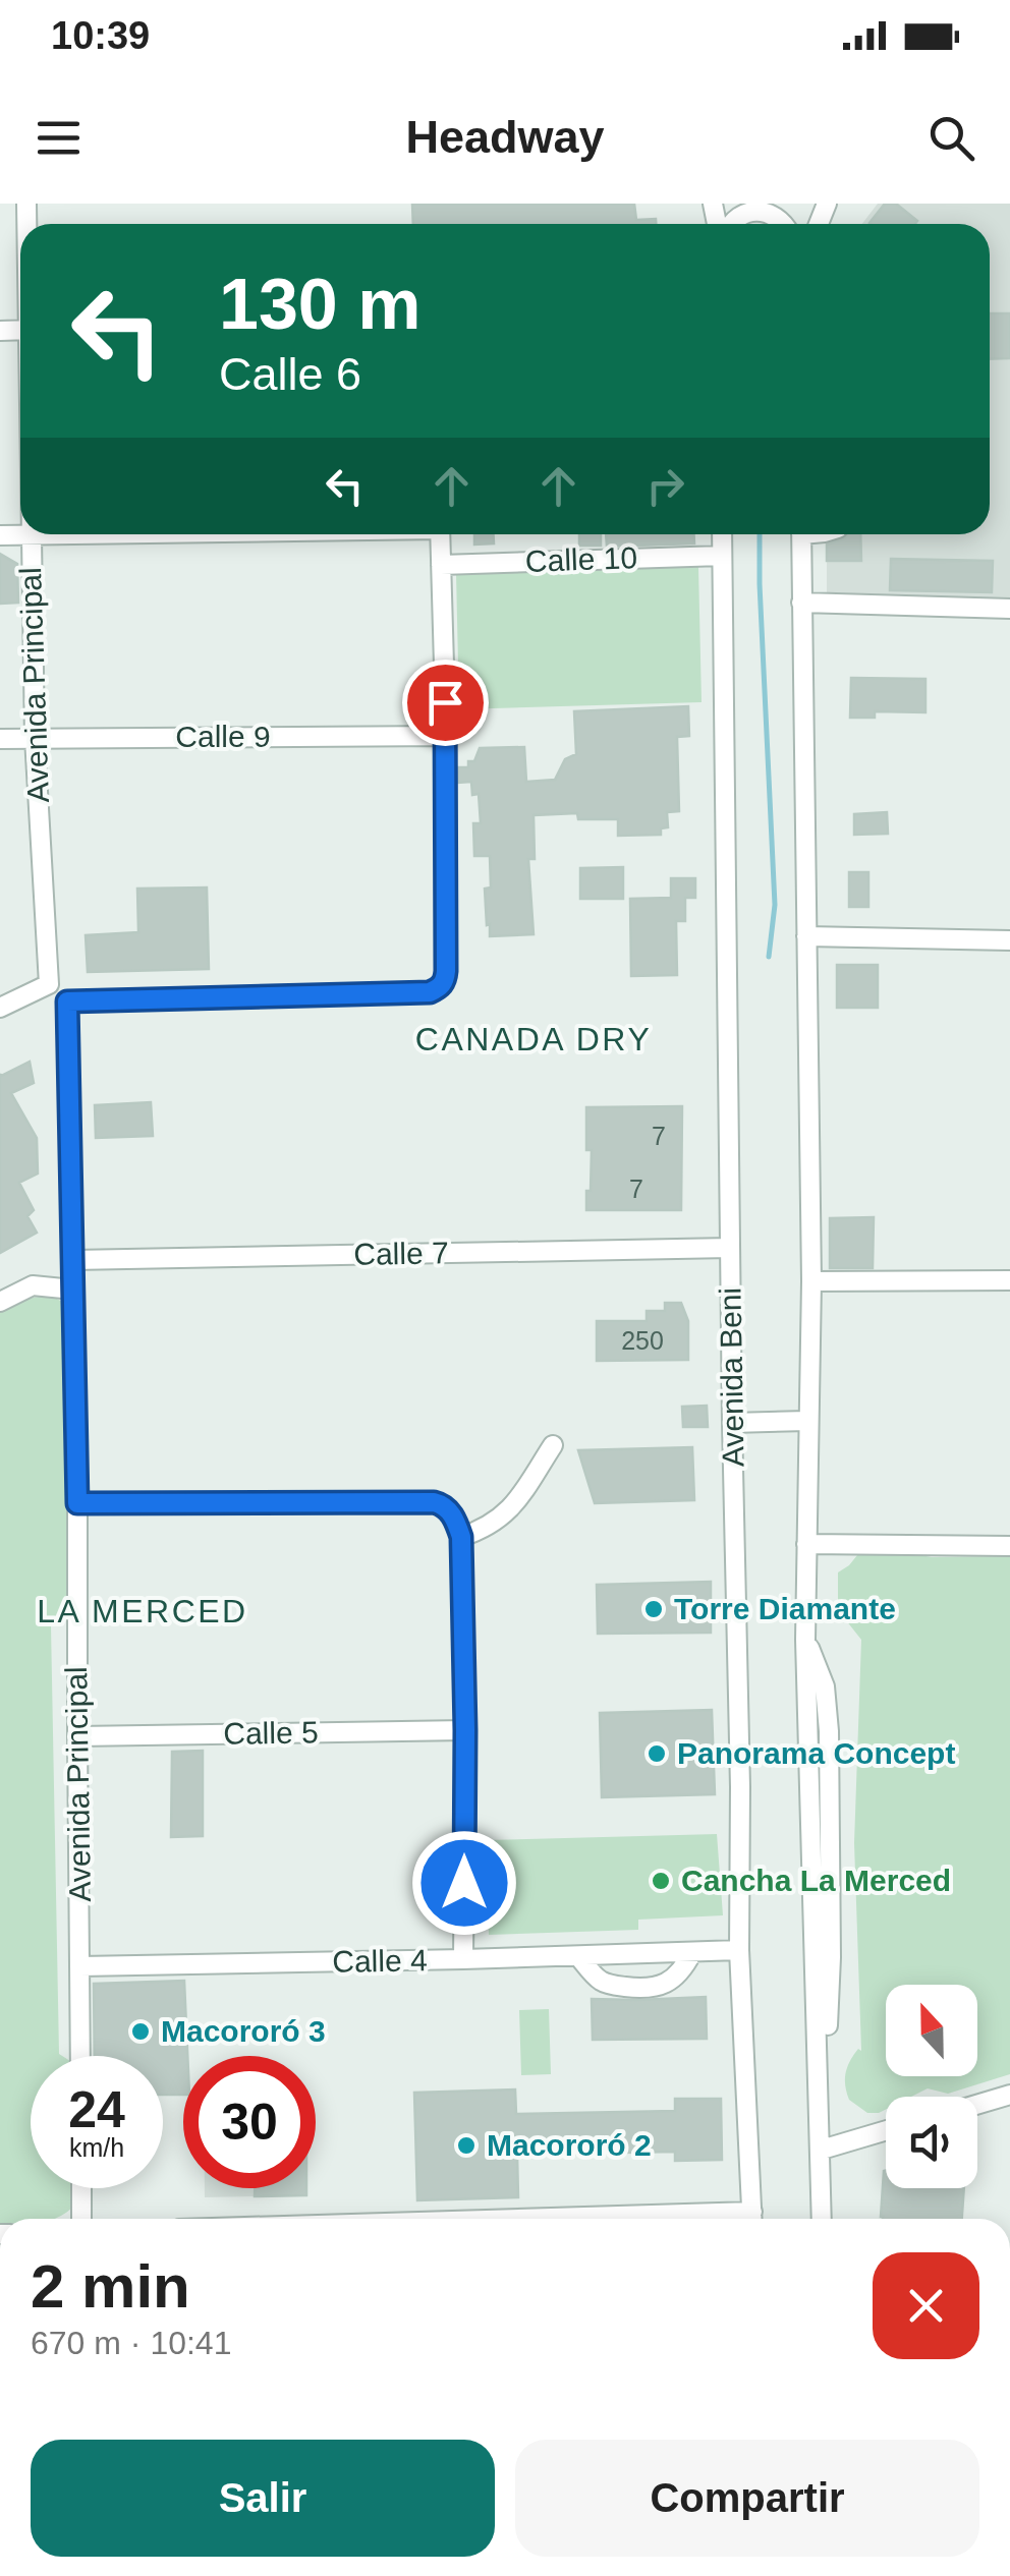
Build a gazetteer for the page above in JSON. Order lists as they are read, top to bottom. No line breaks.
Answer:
{"streets":{"street":["Calle 10","Avenida Principal","Calle 9","Calle 7","Avenida Beni","Calle 5","Calle 4"]},"crossings":[["Calle 10","Avenida Beni"],["Avenida Principal","Calle 9"],["Avenida Principal","Calle 7"],["Avenida Principal","Calle 5"],["Avenida Principal","Calle 4"],["Calle 7","Avenida Beni"],["Avenida Beni","Calle 4"]],"districts":["CANADA DRY","LA MERCED"],"places":["Torre Diamante","Panorama Concept","Cancha La Merced","Macororó 3","Macororó 2"],"house_numbers":["7","7","250"],"north":"top","page":{"status":"10:39","header":"Headway","turn":["130 m","Calle 6"],"speed":"24 km/h","limit":"30","heading":["2 min","670 m · 10:41"],"buttons":["Salir","Compartir"]}}
